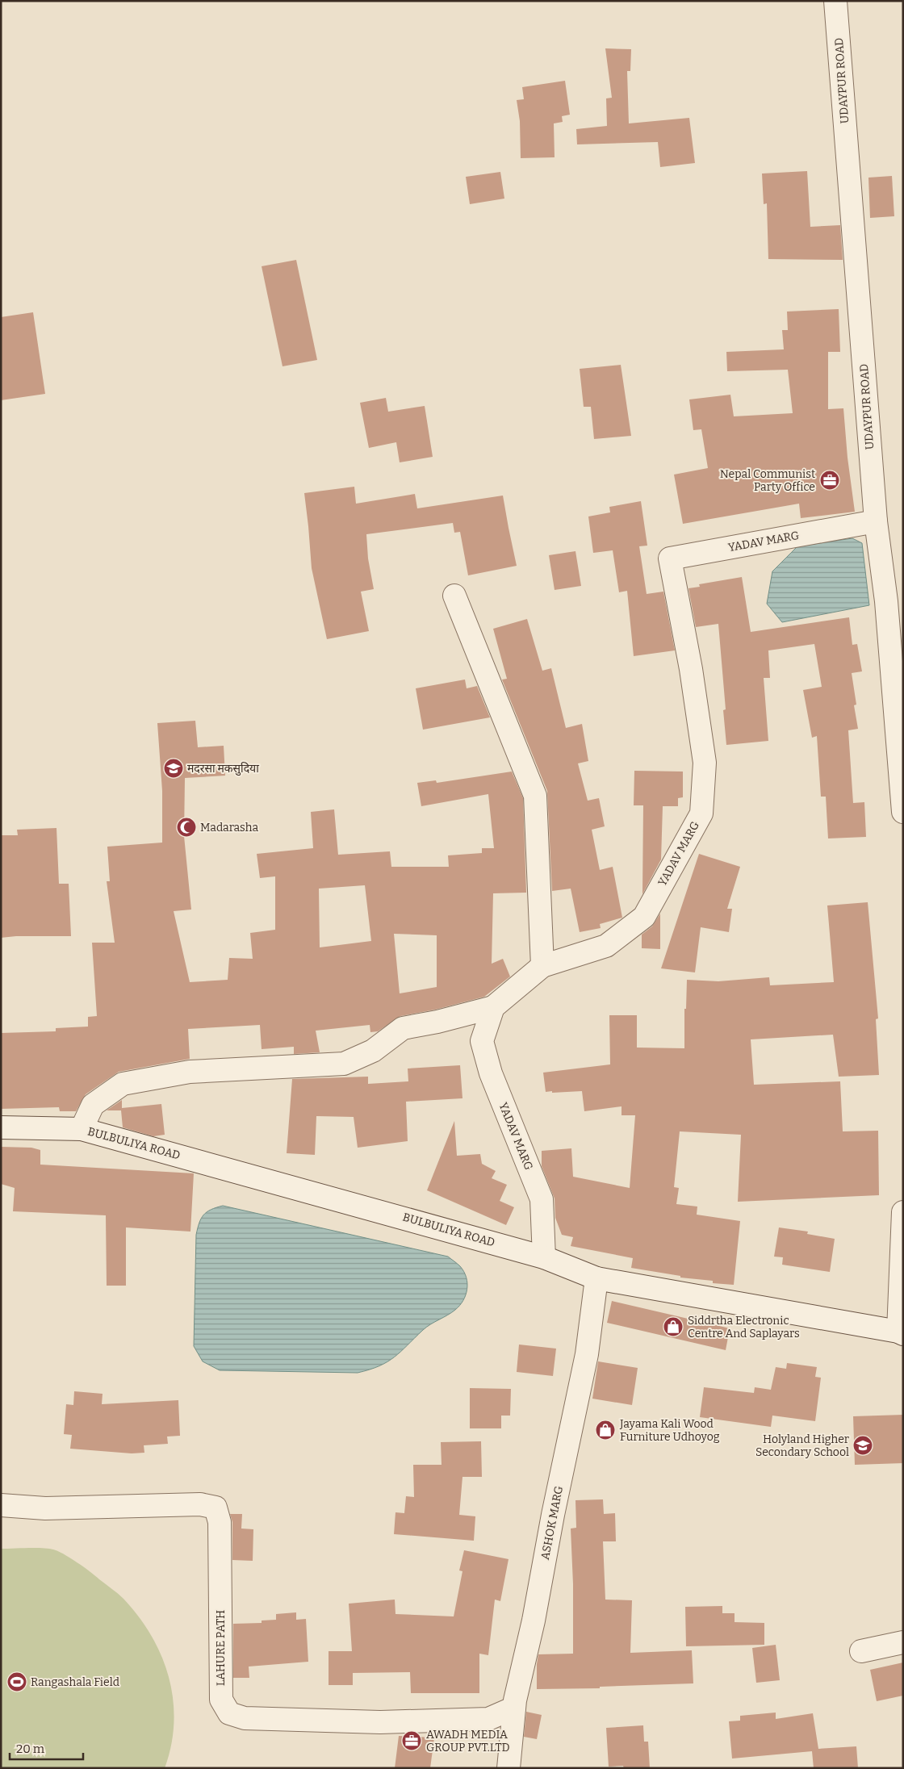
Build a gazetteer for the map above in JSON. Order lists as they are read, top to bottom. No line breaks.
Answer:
{"streets":{"street":["UDAYPUR ROAD","YADAV MARG","BULBULIYA ROAD","ASHOK MARG","LAHURE PATH"]},"crossings":[["UDAYPUR ROAD","YADAV MARG"],["YADAV MARG","BULBULIYA ROAD"],["BULBULIYA ROAD","ASHOK MARG"],["ASHOK MARG","LAHURE PATH"]],"places":{"office":["Nepal Communist Party Office","AWADH MEDIA GROUP PVT.LTD"],"school or university":["मदरसा मकसुदिया","Holyland Higher Secondary School"],"mosque":["Madarasha"],"shop":["Siddrtha Electronic Centre And Saplayars","Jayama Kali Wood Furniture Udhoyog"],"sports":["Rangashala Field"]},"scale_bar":"20 m"}
